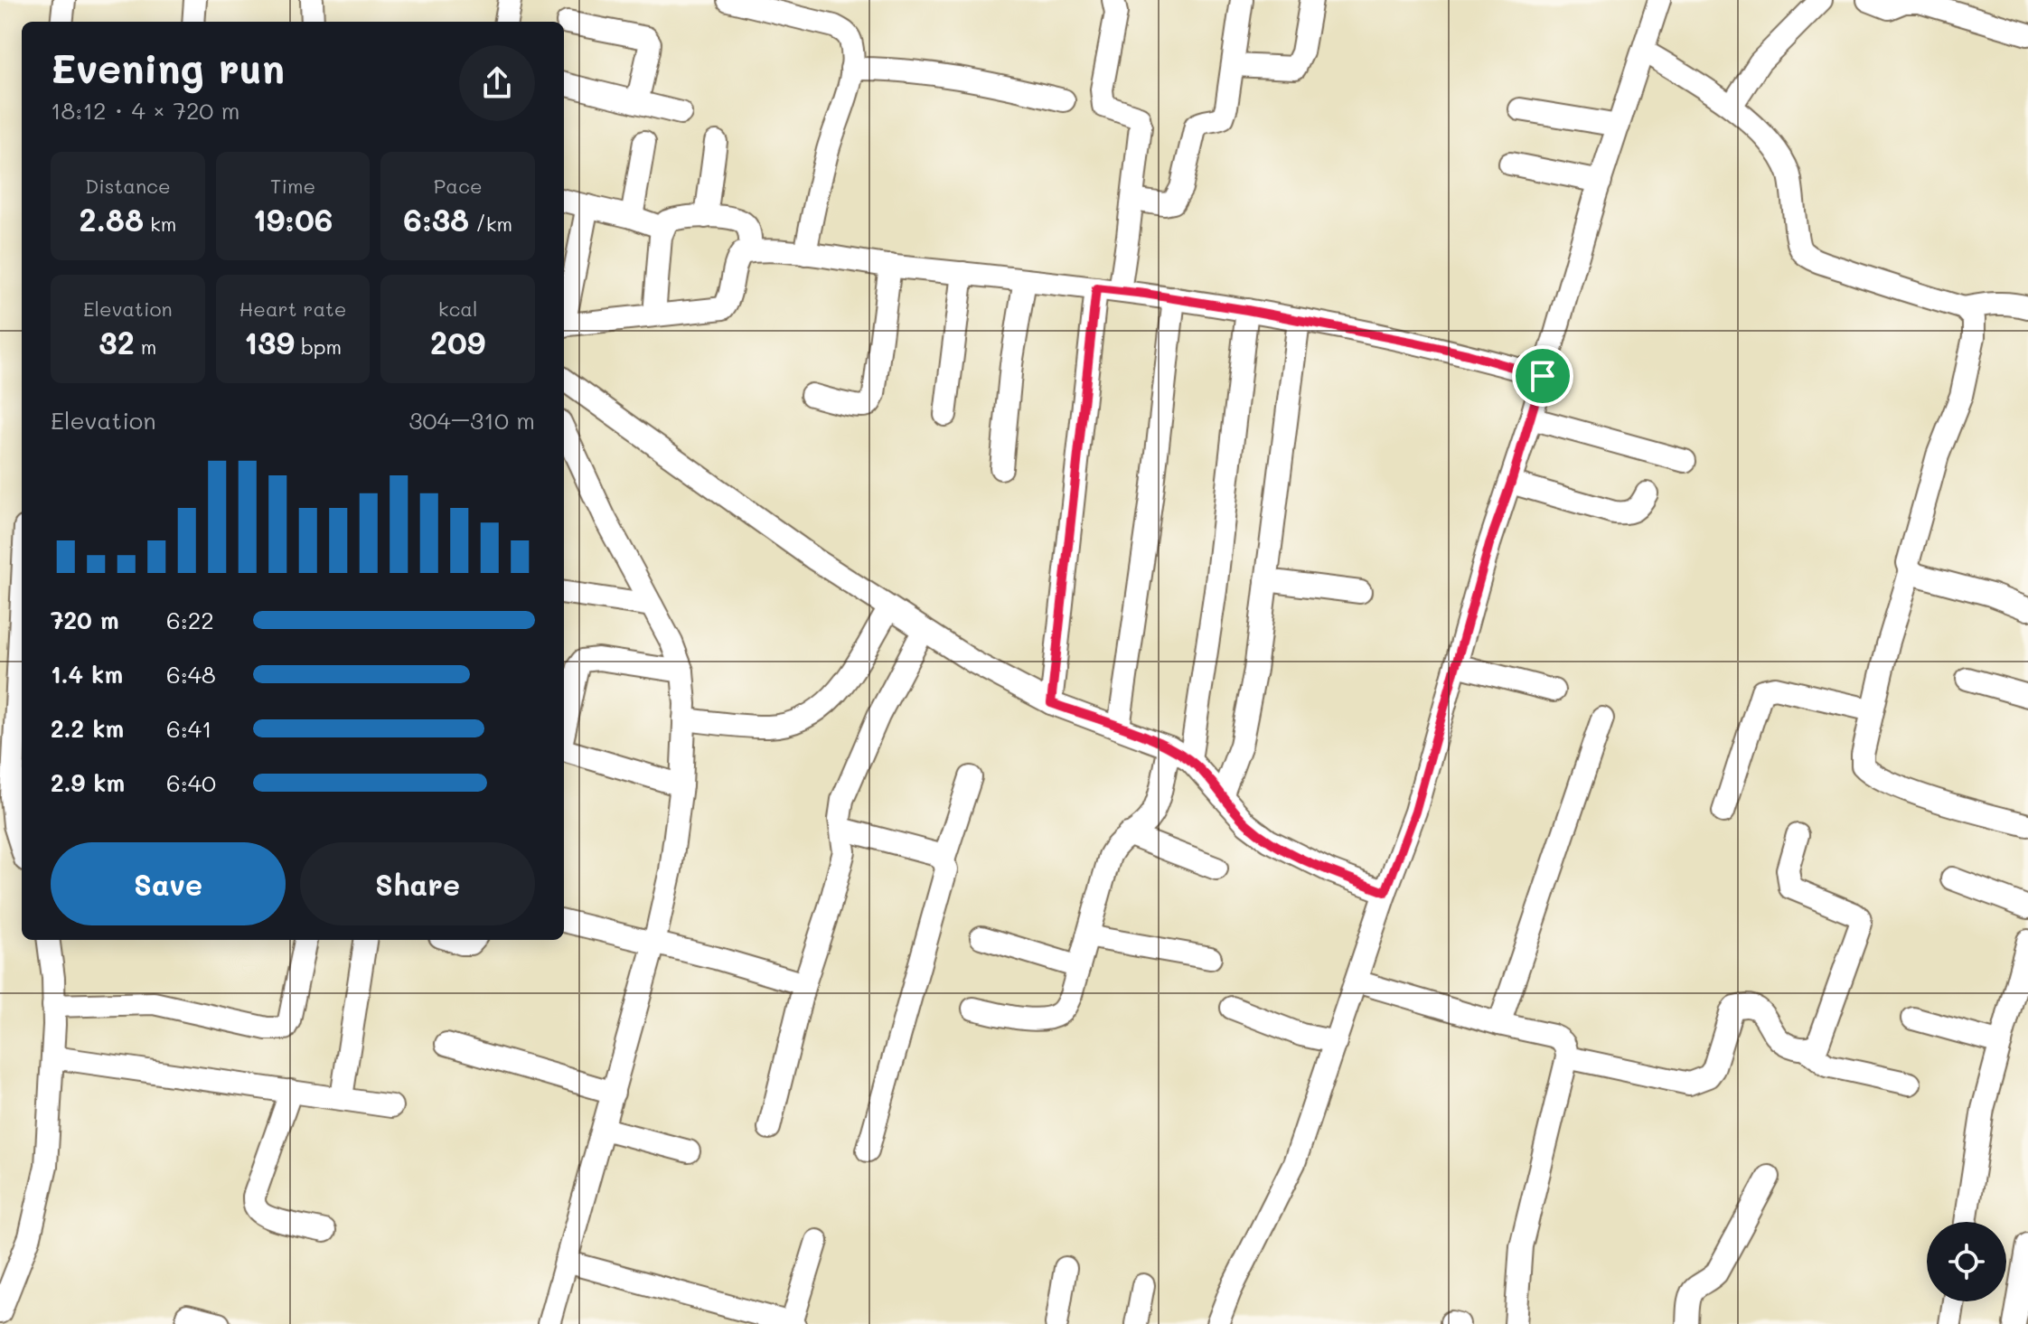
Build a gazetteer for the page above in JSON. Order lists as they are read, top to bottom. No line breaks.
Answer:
{"page":{"heading":["Evening run","18:12 · 4 × 720 m"],"stats":[["Distance","2.88 km"],["Time","19:06"],["Pace","6:38 /km"],["Elevation","32 m"],["Heart rate","139 bpm"],["kcal","209"]],"chart":["Elevation","304–310 m"],"list":[{"name":"720 m","note":"6:22"},{"name":"1.4 km","note":"6:48"},{"name":"2.2 km","note":"6:41"},{"name":"2.9 km","note":"6:40"}],"buttons":["Save","Share"]}}
